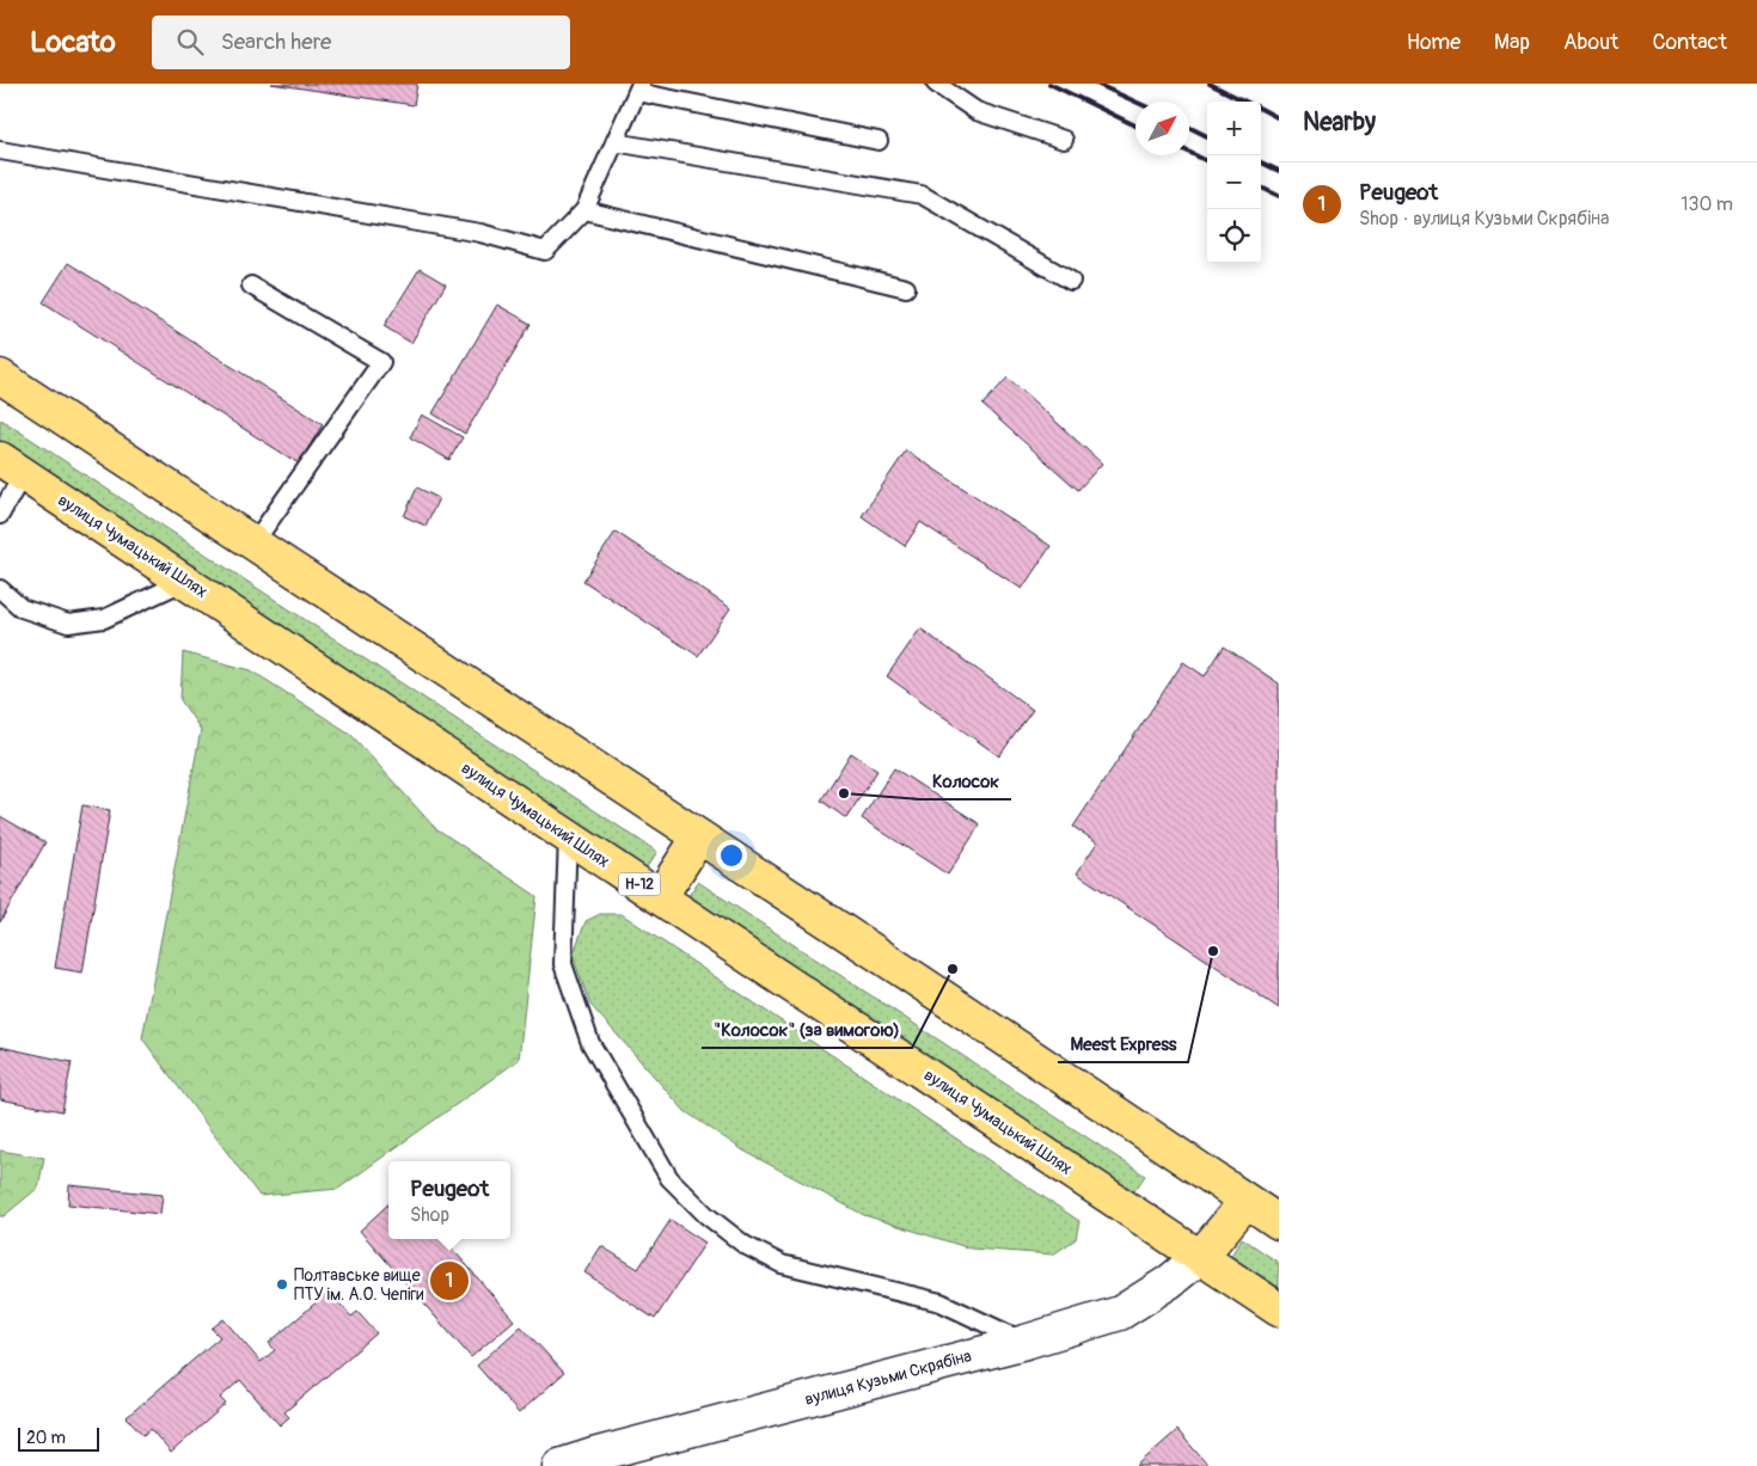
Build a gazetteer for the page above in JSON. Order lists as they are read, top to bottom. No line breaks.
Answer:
{"streets":{"main road":["вулиця Чумацький Шлях","Н-12"],"street":["вулиця Кузьми Скрябіна"]},"crossings":[["вулиця Чумацький Шлях","вулиця Кузьми Скрябіна"]],"places":["Колосок","Meest Express","\"Колосок\" (за вимогою)","Полтавське вище ПТУ ім. А.О. Чепіги"],"scale_bar":"20 m","north":"top right","page":{"header":"Locato","search":"Search here","nav":["Home","Map","About","Contact"],"heading":"Nearby","map_buttons":["+","−"],"list":[{"mark":"1","name":"Peugeot","note":"Shop · вулиця Кузьми Скрябіна","value":"130 m"}],"popup":["Peugeot","Shop"],"pins":"1","scale":"20 m"}}
